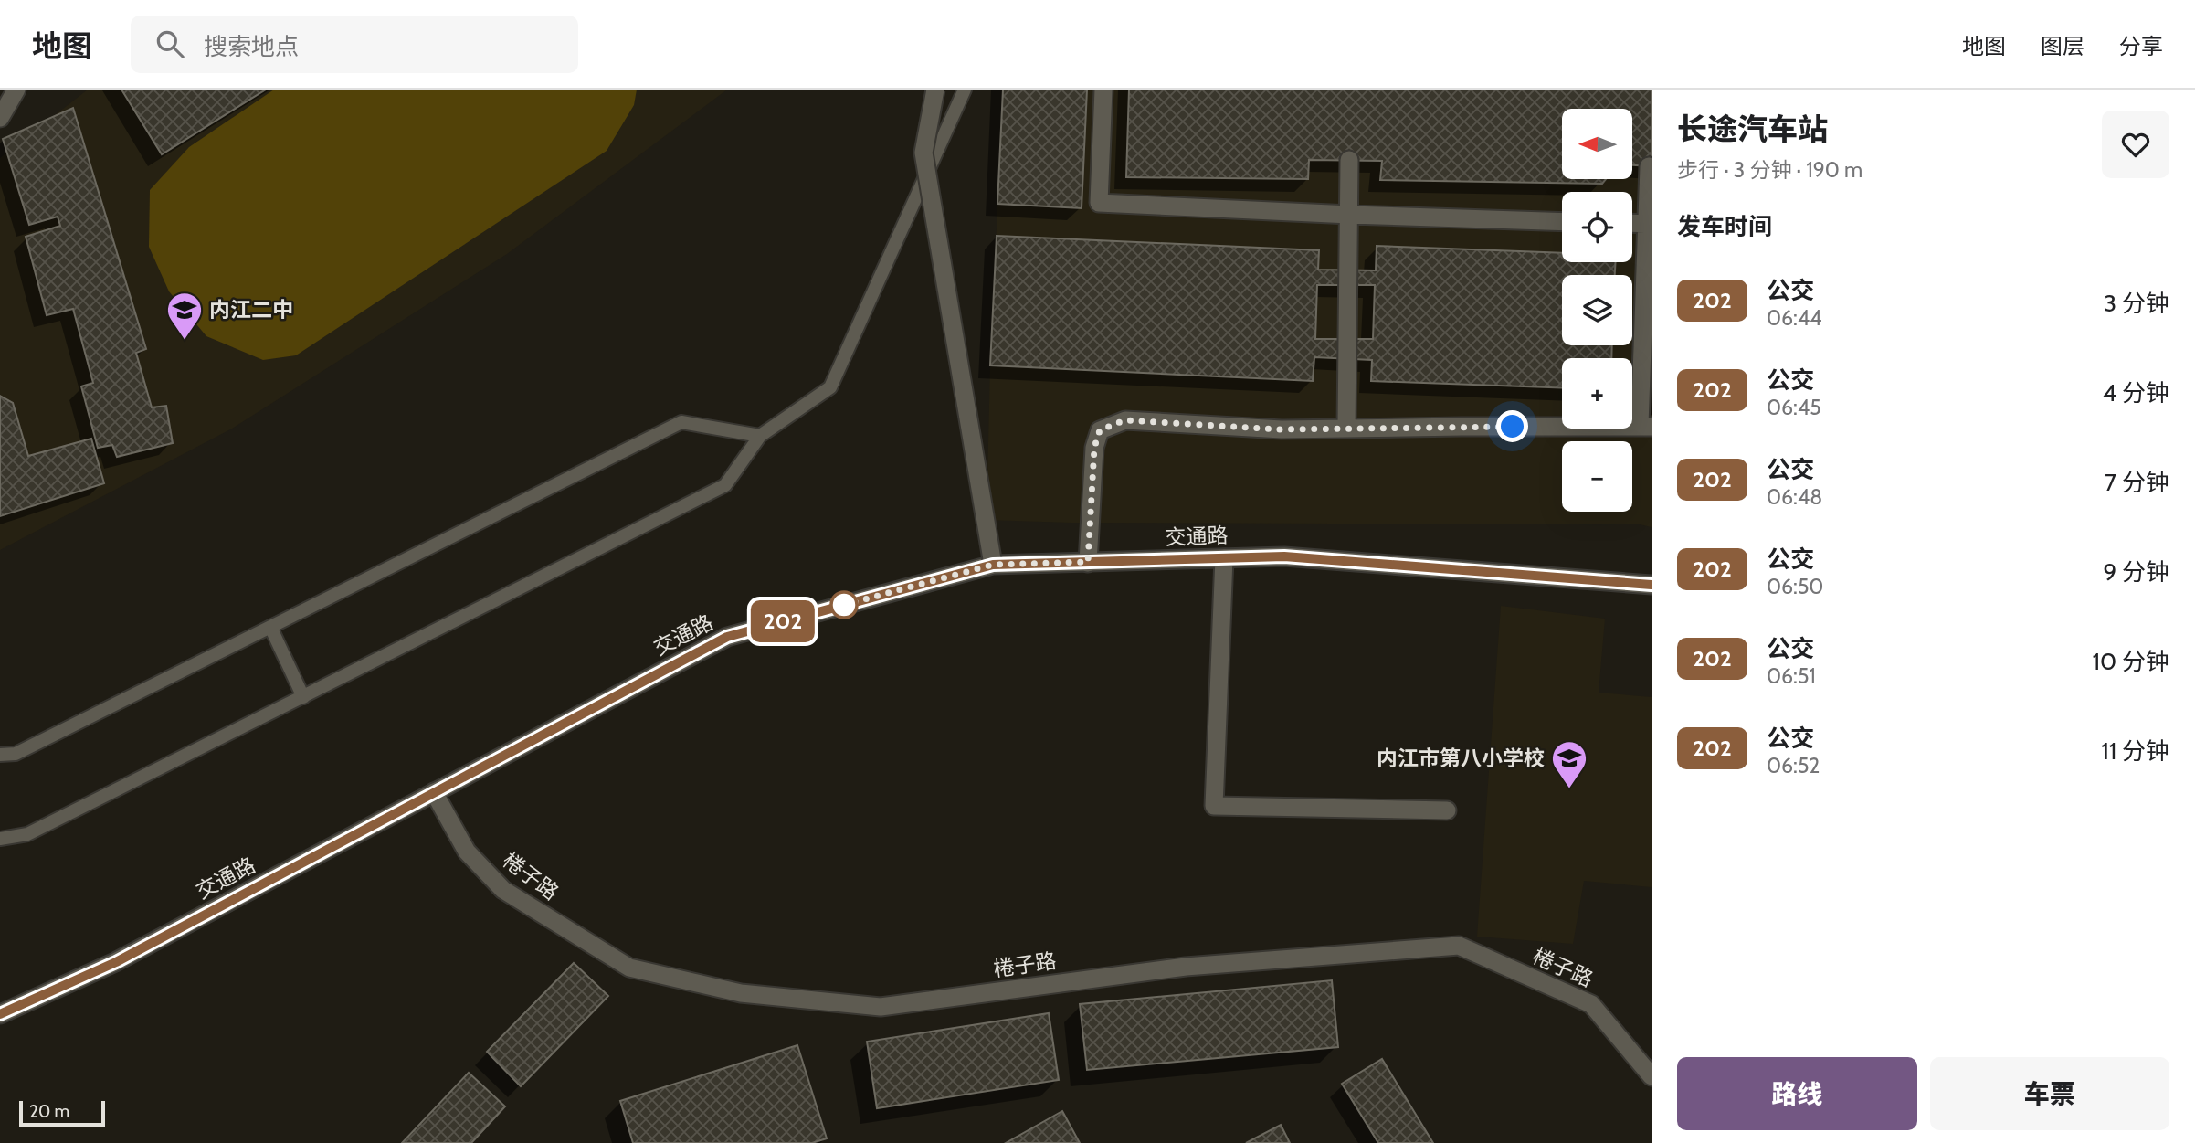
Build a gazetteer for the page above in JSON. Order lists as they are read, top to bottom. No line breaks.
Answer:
{"streets":{"street":["交通路","棬子路"]},"crossings":[["交通路","棬子路"]],"places":{"school or university":["内江二中","内江市第八小学校"]},"lines":["bus line 202"],"scale_bar":"20 m","north":"left","page":{"header":"地图","search":"搜索地点","nav":["地图","图层","分享"],"on_map":"202","heading":[["长途汽车站","步行 · 3 分钟 · 190 m"],"发车时间"],"map_buttons":["+","−"],"list":[{"mark":"202","name":"公交","note":"06:44","value":"3 分钟"},{"mark":"202","name":"公交","note":"06:45","value":"4 分钟"},{"mark":"202","name":"公交","note":"06:48","value":"7 分钟"},{"mark":"202","name":"公交","note":"06:50","value":"9 分钟"},{"mark":"202","name":"公交","note":"06:51","value":"10 分钟"},{"mark":"202","name":"公交","note":"06:52","value":"11 分钟"}],"buttons":["路线","车票"],"scale":"20 m"}}
